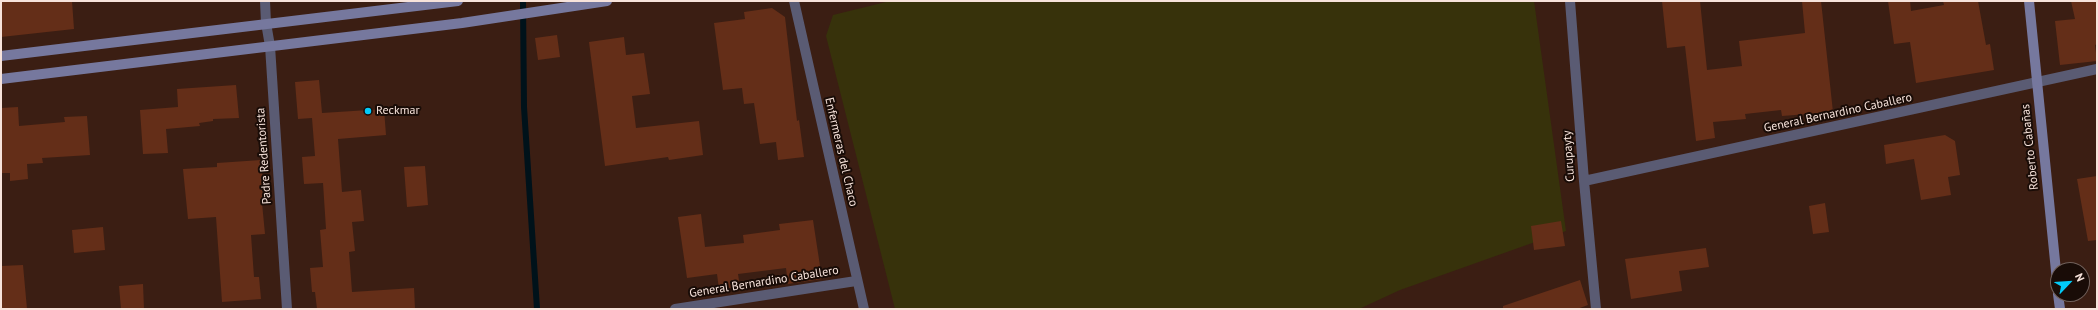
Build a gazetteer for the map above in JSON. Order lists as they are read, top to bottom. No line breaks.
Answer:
{"streets":{"main road":["Roberto Cabañas"],"street":["General Bernardino Caballero","Enfermeras del Chaco","Padre Redentorista","Curupayty"]},"crossings":[["General Bernardino Caballero","Roberto Cabañas"],["General Bernardino Caballero","Enfermeras del Chaco"],["General Bernardino Caballero","Curupayty"]],"places":["Reckmar"],"north":"top right"}
